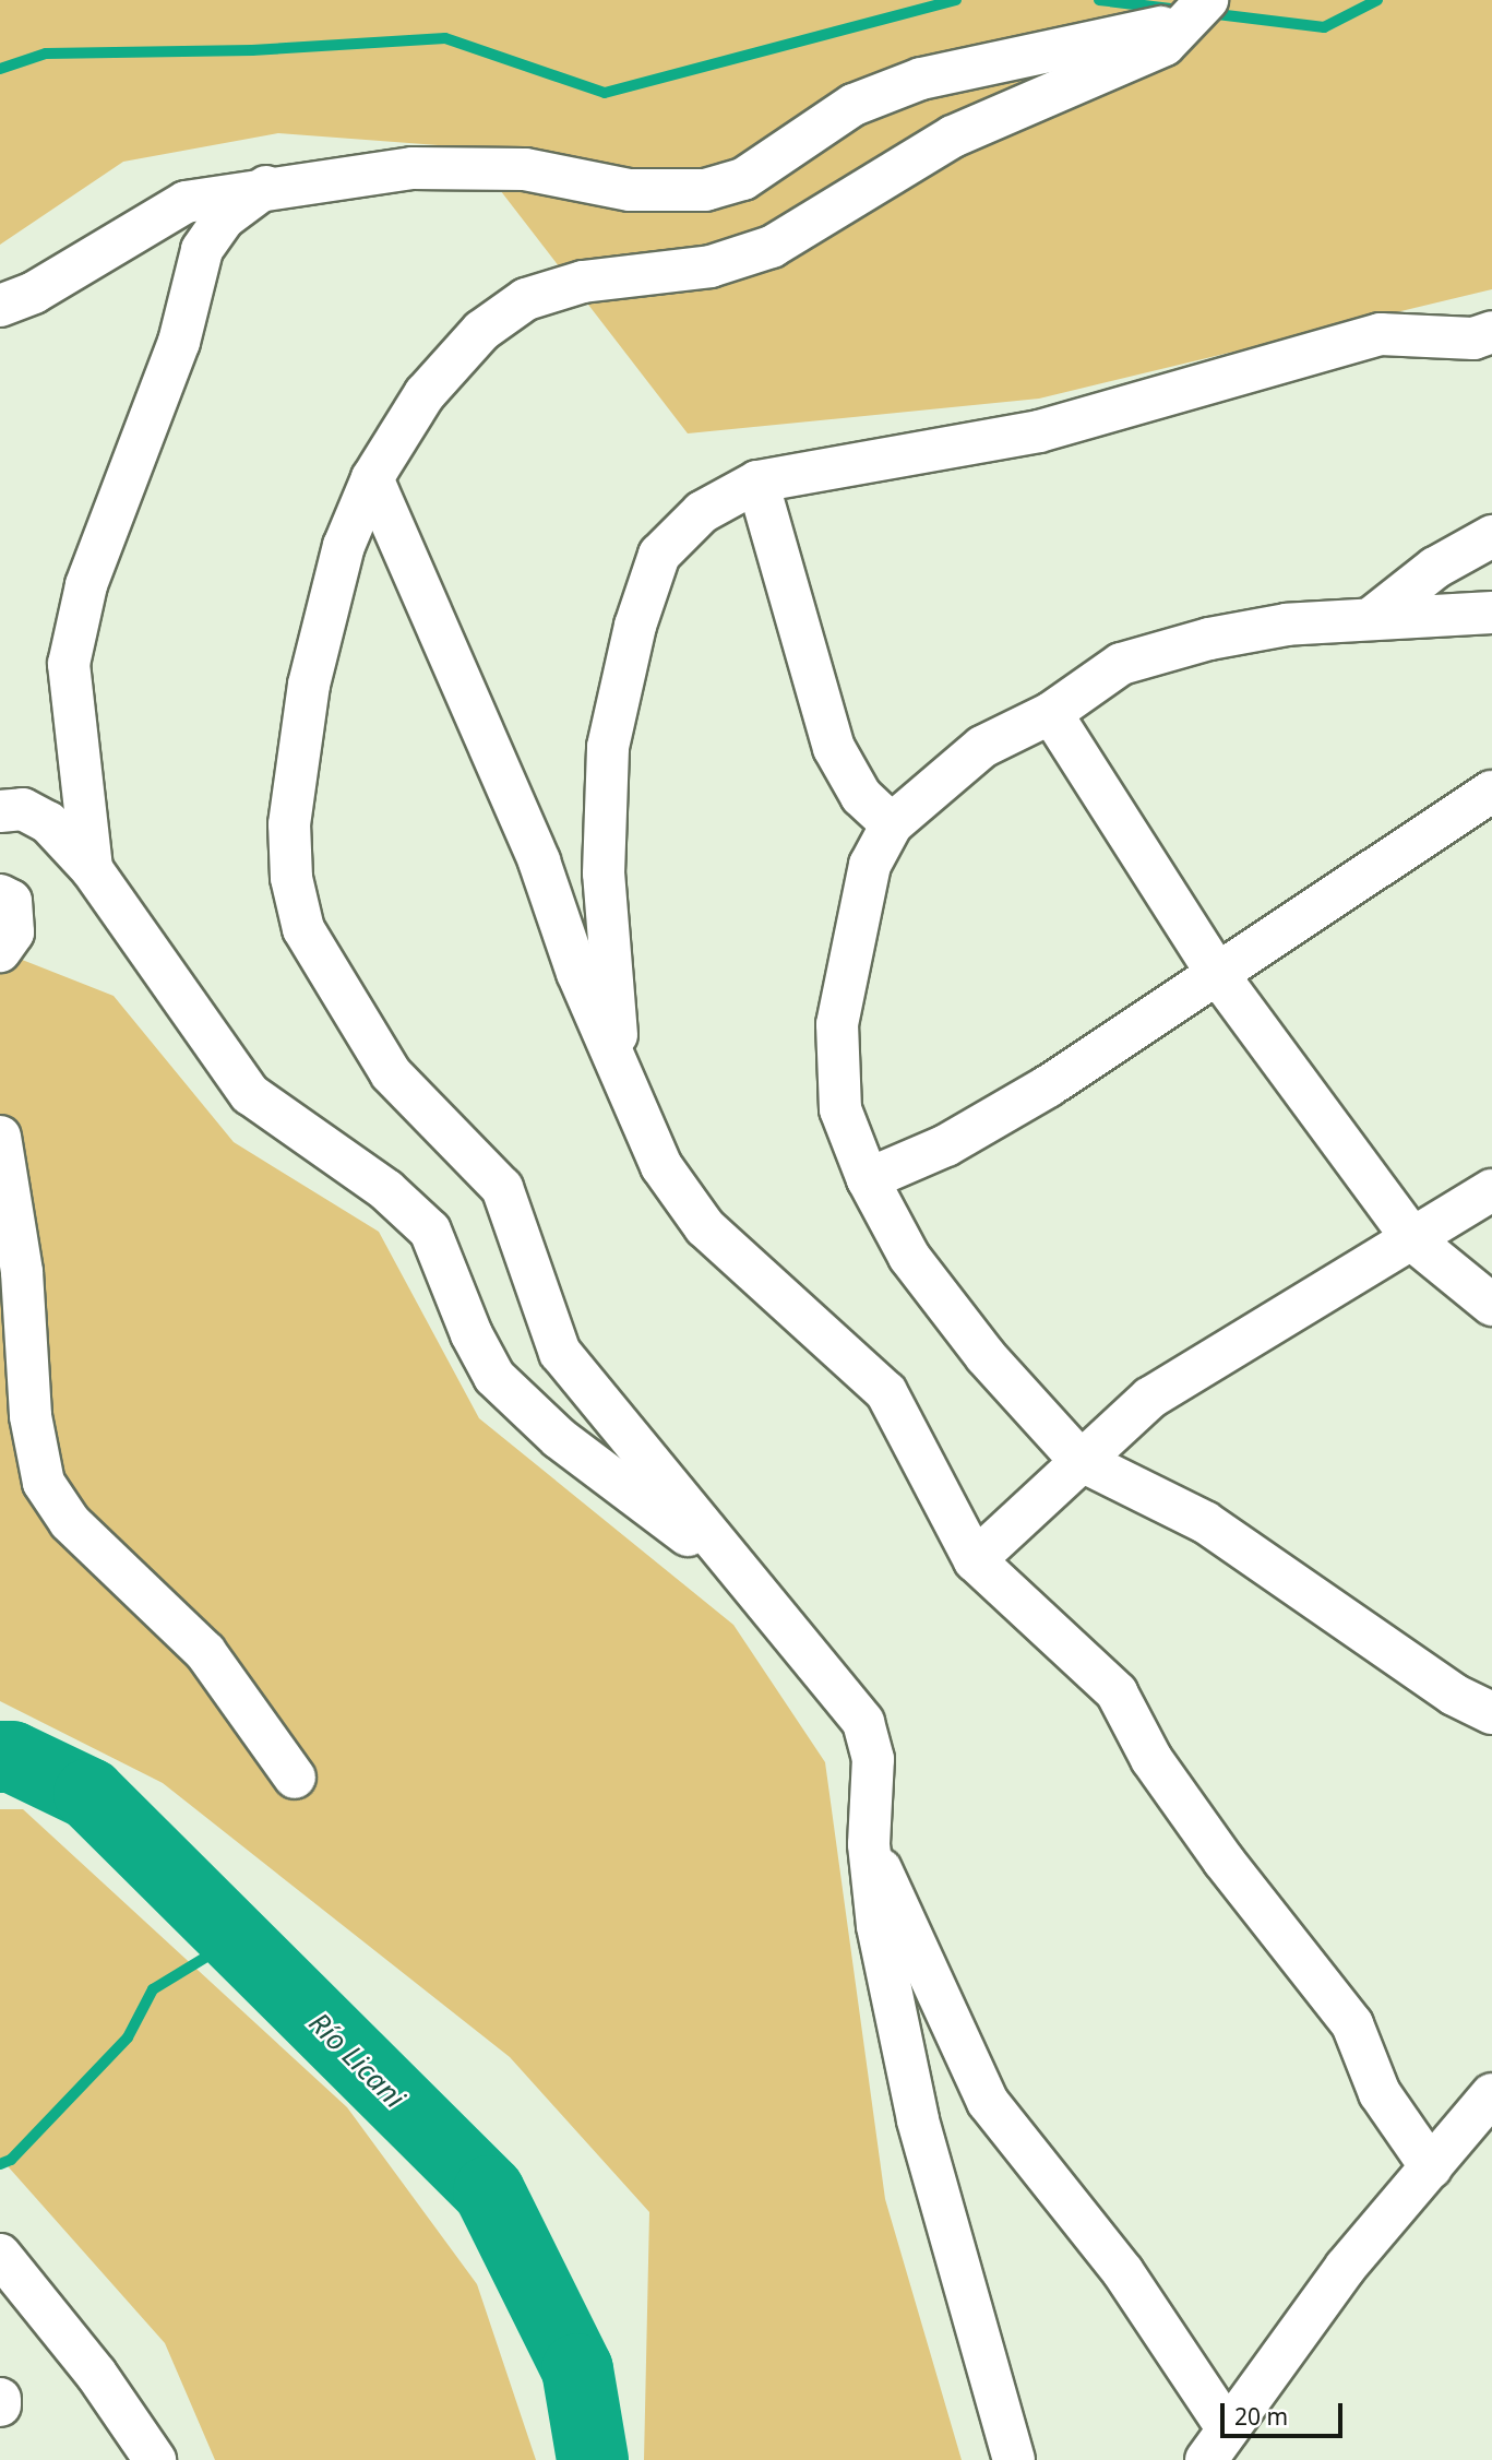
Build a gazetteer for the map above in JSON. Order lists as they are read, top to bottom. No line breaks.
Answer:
{"water":["Río Licani"],"scale_bar":"20 m"}
